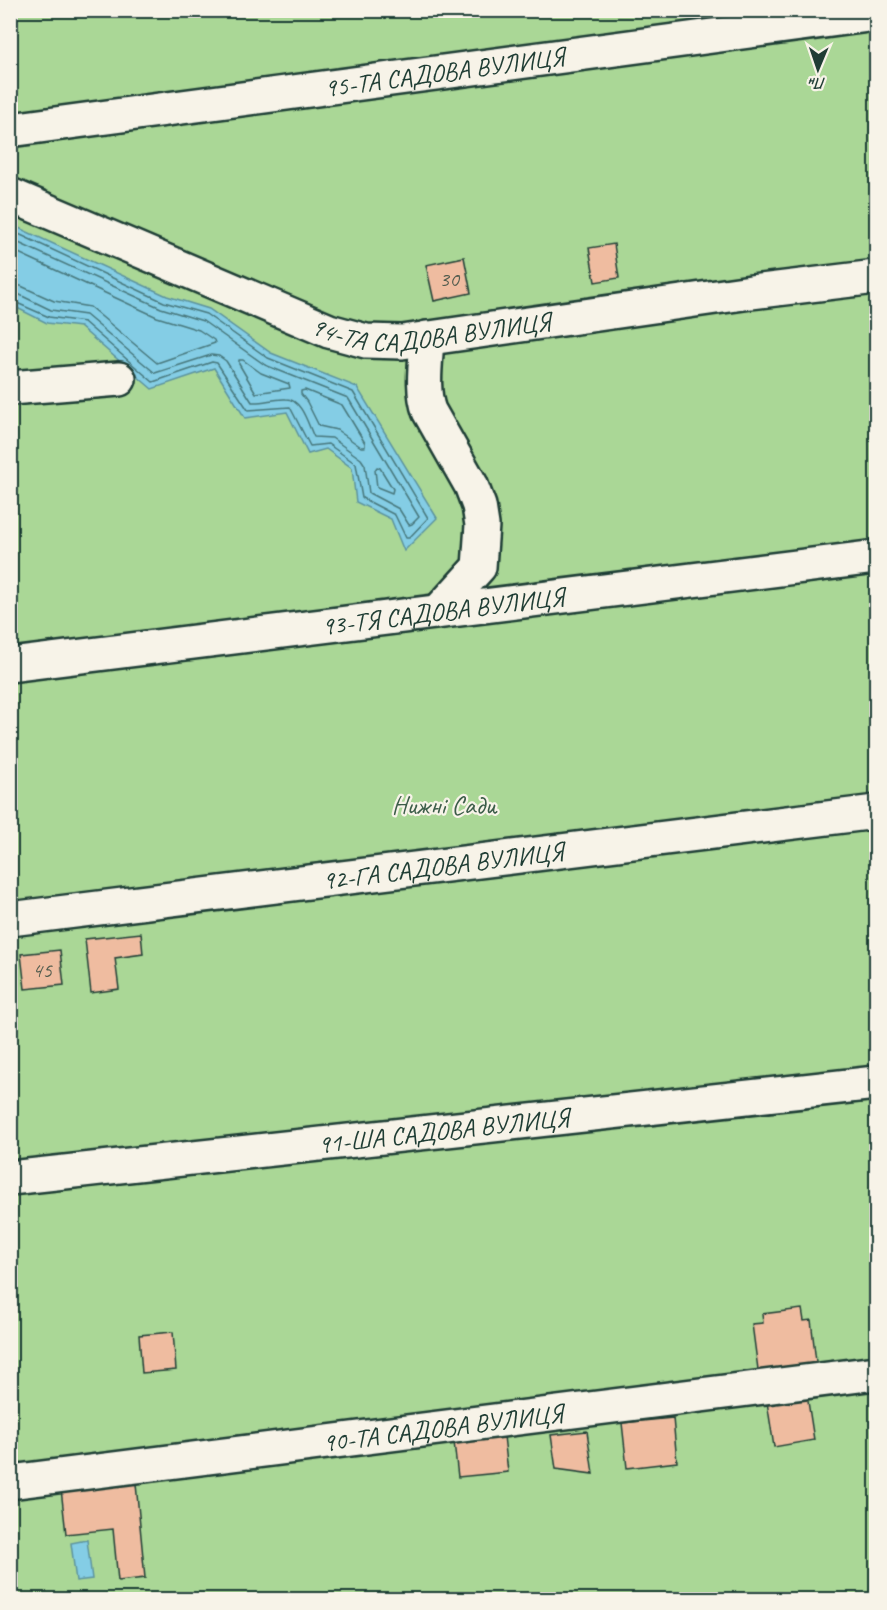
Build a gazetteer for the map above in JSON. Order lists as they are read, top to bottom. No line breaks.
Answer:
{"streets":{"street":["95-ТА САДОВА ВУЛИЦЯ","94-ТА САДОВА ВУЛИЦЯ","93-ТЯ САДОВА ВУЛИЦЯ","92-ГА САДОВА ВУЛИЦЯ","91-ША САДОВА ВУЛИЦЯ","90-ТА САДОВА ВУЛИЦЯ"]},"parks":["Нижні Сади"],"house_numbers":["30","45"],"north":"bottom"}
